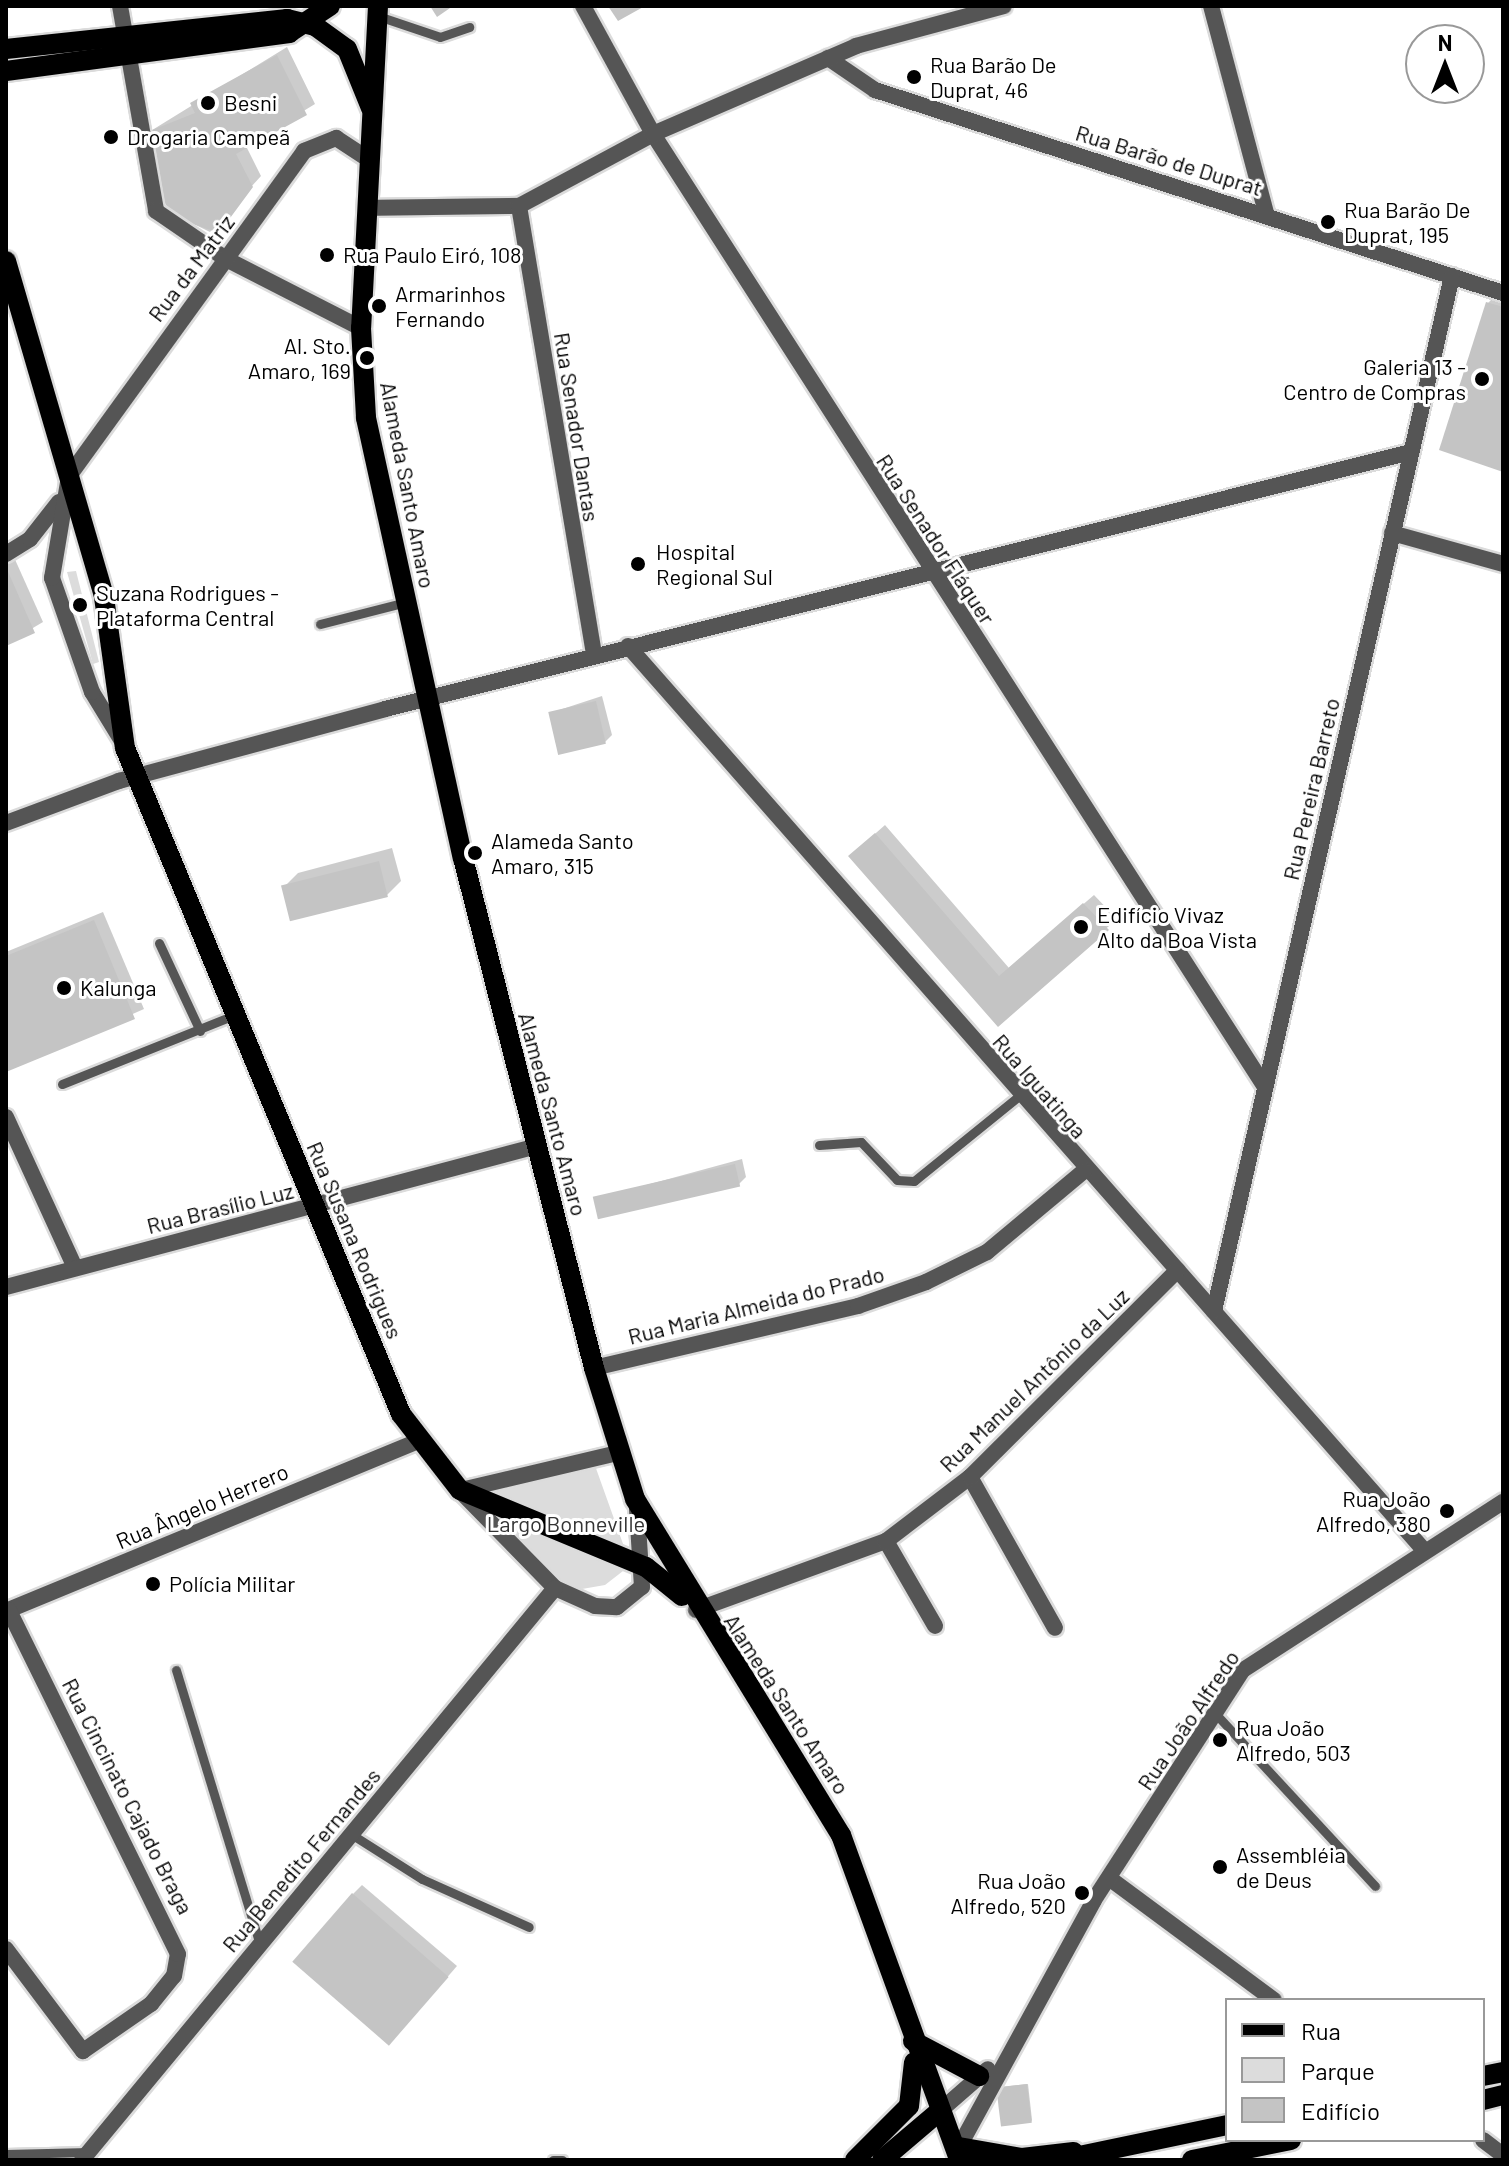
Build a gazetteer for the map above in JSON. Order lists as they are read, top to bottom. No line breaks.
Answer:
{"streets":{"main road":["Alameda Santo Amaro","Rua Susana Rodrigues"],"street":["Rua Barão de Duprat","Rua da Matriz","Rua Senador Dantas","Rua Senador Fláquer","Rua Pereira Barreto","Rua Iguatinga","Rua Brasílio Luz","Rua Maria Almeida do Prado","Rua Manuel Antônio da Luz","Rua Ângelo Herrero","Rua João Alfredo","Rua Cincinato Cajado Braga","Rua Benedito Fernandes"]},"crossings":[["Rua Barão de Duprat","Rua Pereira Barreto"],["Rua da Matriz","Alameda Santo Amaro"],["Rua da Matriz","Rua Susana Rodrigues"],["Alameda Santo Amaro","Rua Brasílio Luz"],["Alameda Santo Amaro","Rua Susana Rodrigues"],["Alameda Santo Amaro","Rua Maria Almeida do Prado"],["Alameda Santo Amaro","Rua Manuel Antônio da Luz"],["Alameda Santo Amaro","Rua João Alfredo"],["Rua Senador Fláquer","Rua Pereira Barreto"],["Rua Pereira Barreto","Rua Iguatinga"],["Rua Iguatinga","Rua Maria Almeida do Prado"],["Rua Iguatinga","Rua Manuel Antônio da Luz"],["Rua Iguatinga","Rua João Alfredo"],["Rua Brasílio Luz","Rua Susana Rodrigues"],["Rua Susana Rodrigues","Rua Manuel Antônio da Luz"],["Rua Susana Rodrigues","Rua Ângelo Herrero"],["Rua Ângelo Herrero","Rua Cincinato Cajado Braga"]],"parks":["Largo Bonneville"],"places":["Rua Barão De Duprat, 46","Besni","Drogaria Campeã","Rua Barão De Duprat, 195","Rua Paulo Eiró, 108","Armarinhos Fernando","Al. Sto. Amaro, 169","Galeria 13 - Centro de Compras","Hospital Regional Sul","Suzana Rodrigues - Plataforma Central","Alameda Santo Amaro, 315","Edifício Vivaz Alto da Boa Vista","Kalunga","Rua João Alfredo, 380","Polícia Militar","Rua João Alfredo, 503","Assembléia de Deus","Rua João Alfredo, 520"],"legend":["Rua","Parque","Edifício"],"north":"top"}
